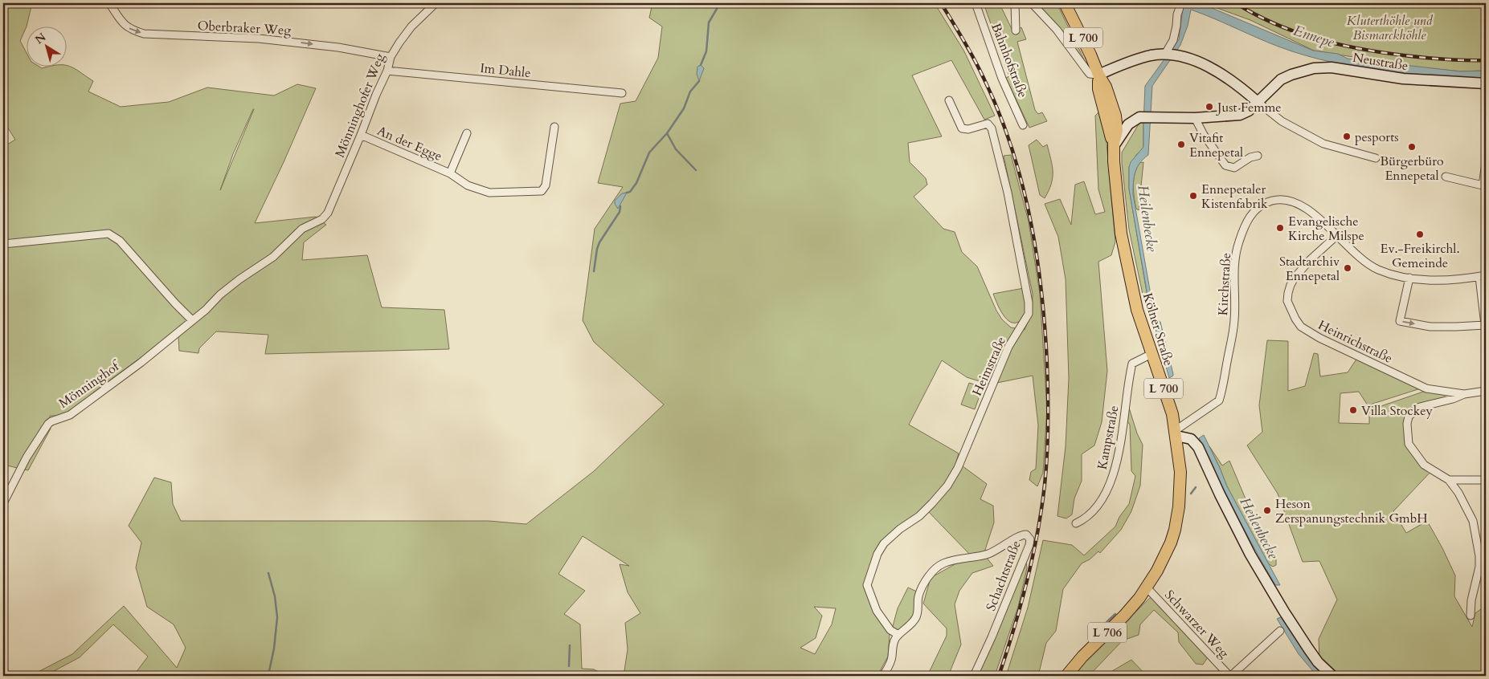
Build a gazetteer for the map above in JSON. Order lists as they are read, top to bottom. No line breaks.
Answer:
{"streets":{"main road":["L 700","Neustraße","Kölner Straße","L 706"],"street":["Oberbraker Weg","Bahnhofstraße","Im Dahle","Mönninghofer Weg","An der Egge","Kirchstraße","Heinrichstraße","Heimstraße","Mönninghof","Kampstraße","Schachtstraße","Schwarzer Weg"]},"crossings":[["Oberbraker Weg","Mönninghofer Weg"],["Neustraße","Kölner Straße"],["Im Dahle","Mönninghofer Weg"],["Mönninghofer Weg","An der Egge"],["Mönninghofer Weg","Mönninghof"],["Kirchstraße","Kölner Straße"],["Kirchstraße","Heinrichstraße"],["Kölner Straße","Kampstraße"],["Kölner Straße","Schwarzer Weg"],["Heimstraße","Schachtstraße"]],"one_way":["Oberbraker Weg"],"water":["Ennepe","Heilenbecke"],"parks":["Kluterthöhle und Bismarckhöhle"],"places":["Just Femme","pesports","Vitafit Ennepetal","Bürgerbüro Ennepetal","Ennepetaler Kistenfabrik","Evangelische Kirche Milspe","Ev.-Freikirchl. Gemeinde","Stadtarchiv Ennepetal","Villa Stockey","Heson Zerspanungstechnik GmbH"],"north":"top left"}
